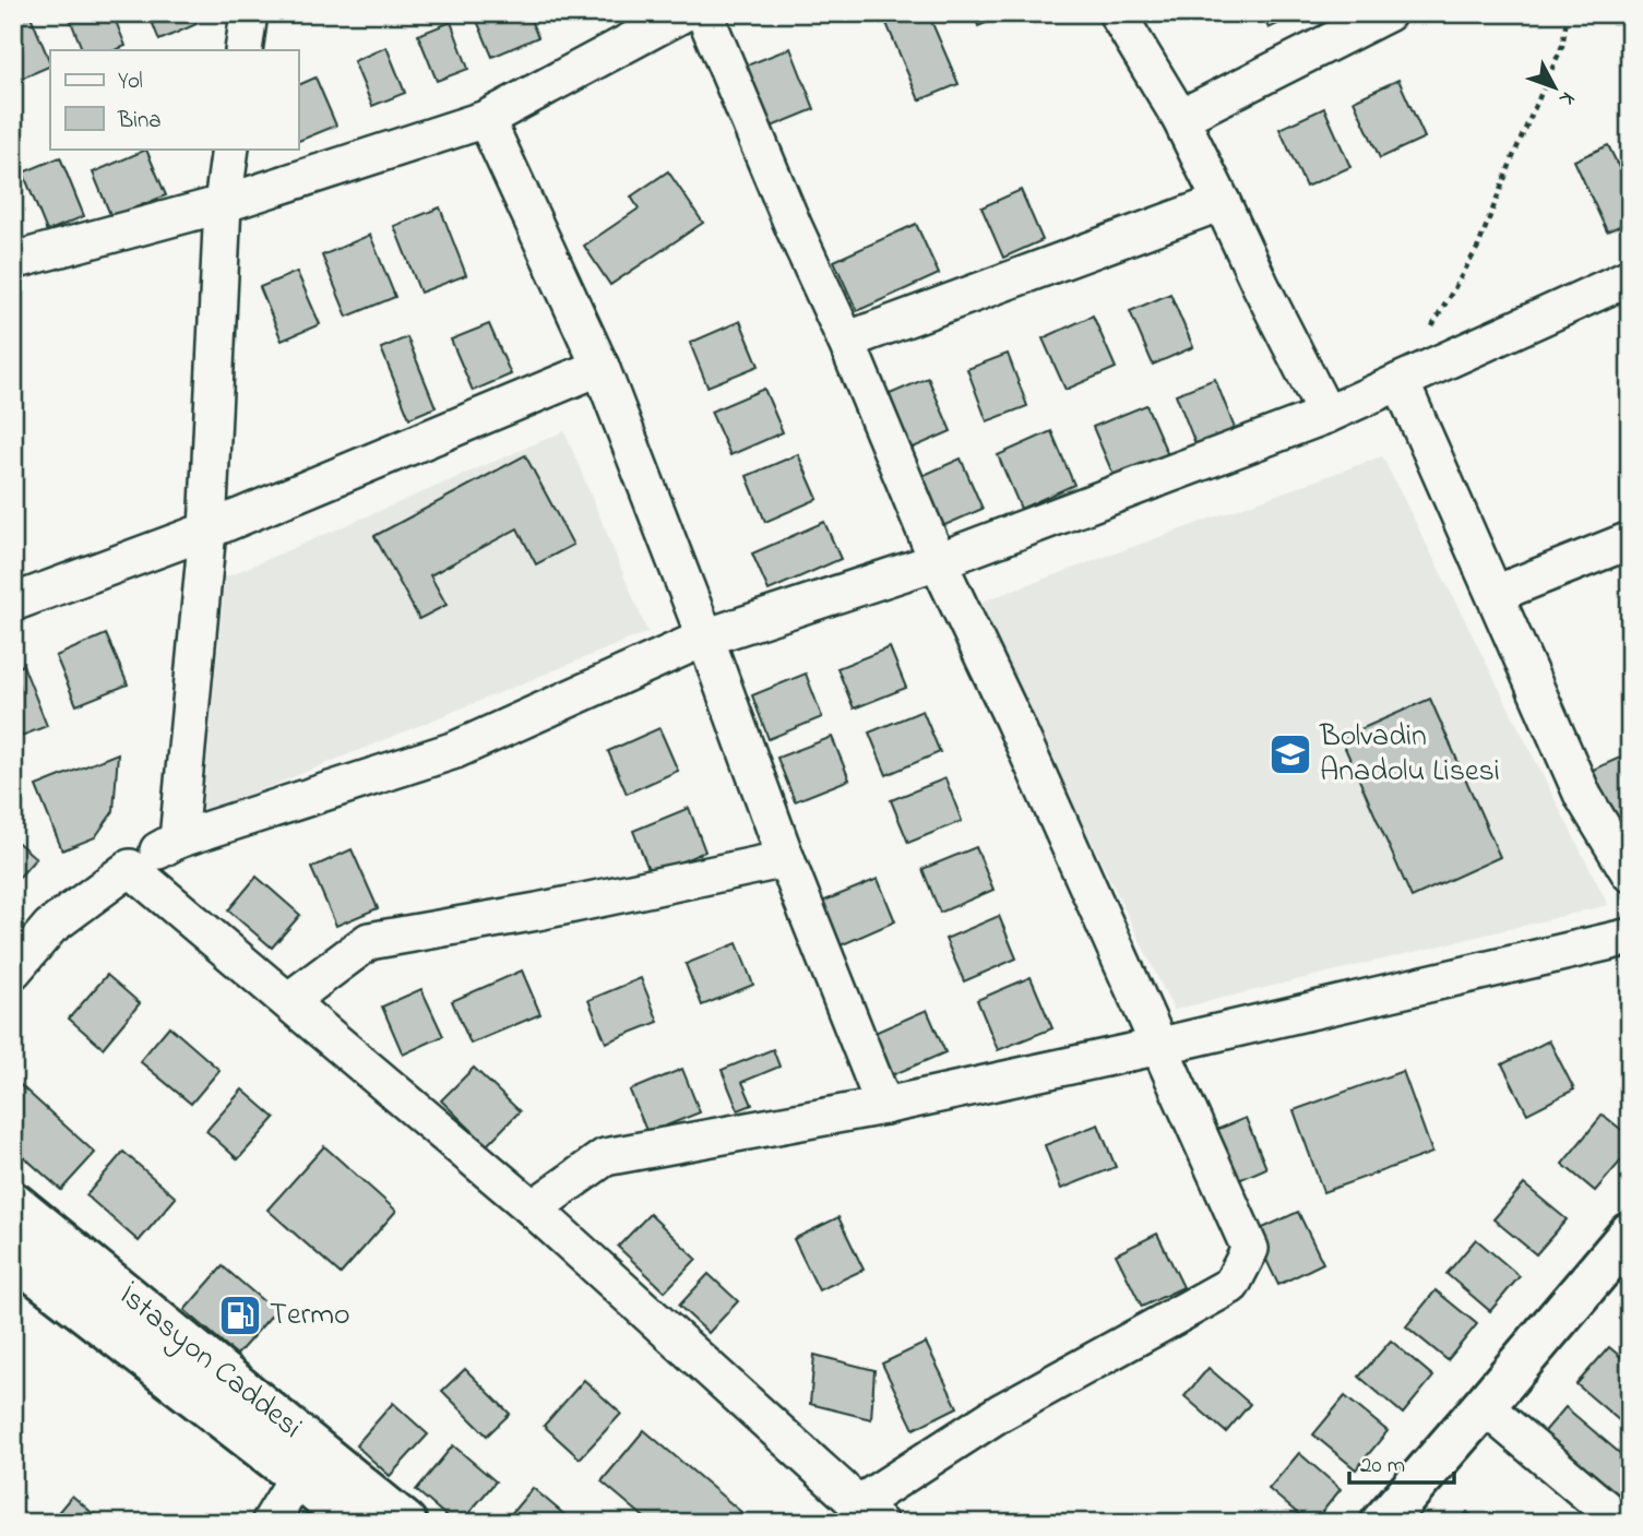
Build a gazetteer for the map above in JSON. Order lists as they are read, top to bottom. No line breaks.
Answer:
{"streets":{"main road":["İstasyon Caddesi"]},"places":{"school or university":["Bolvadin Anadolu Lisesi"],"fuel station":["Termo"]},"legend":["Yol","Bina"],"scale_bar":"20 m","north":"bottom right"}
